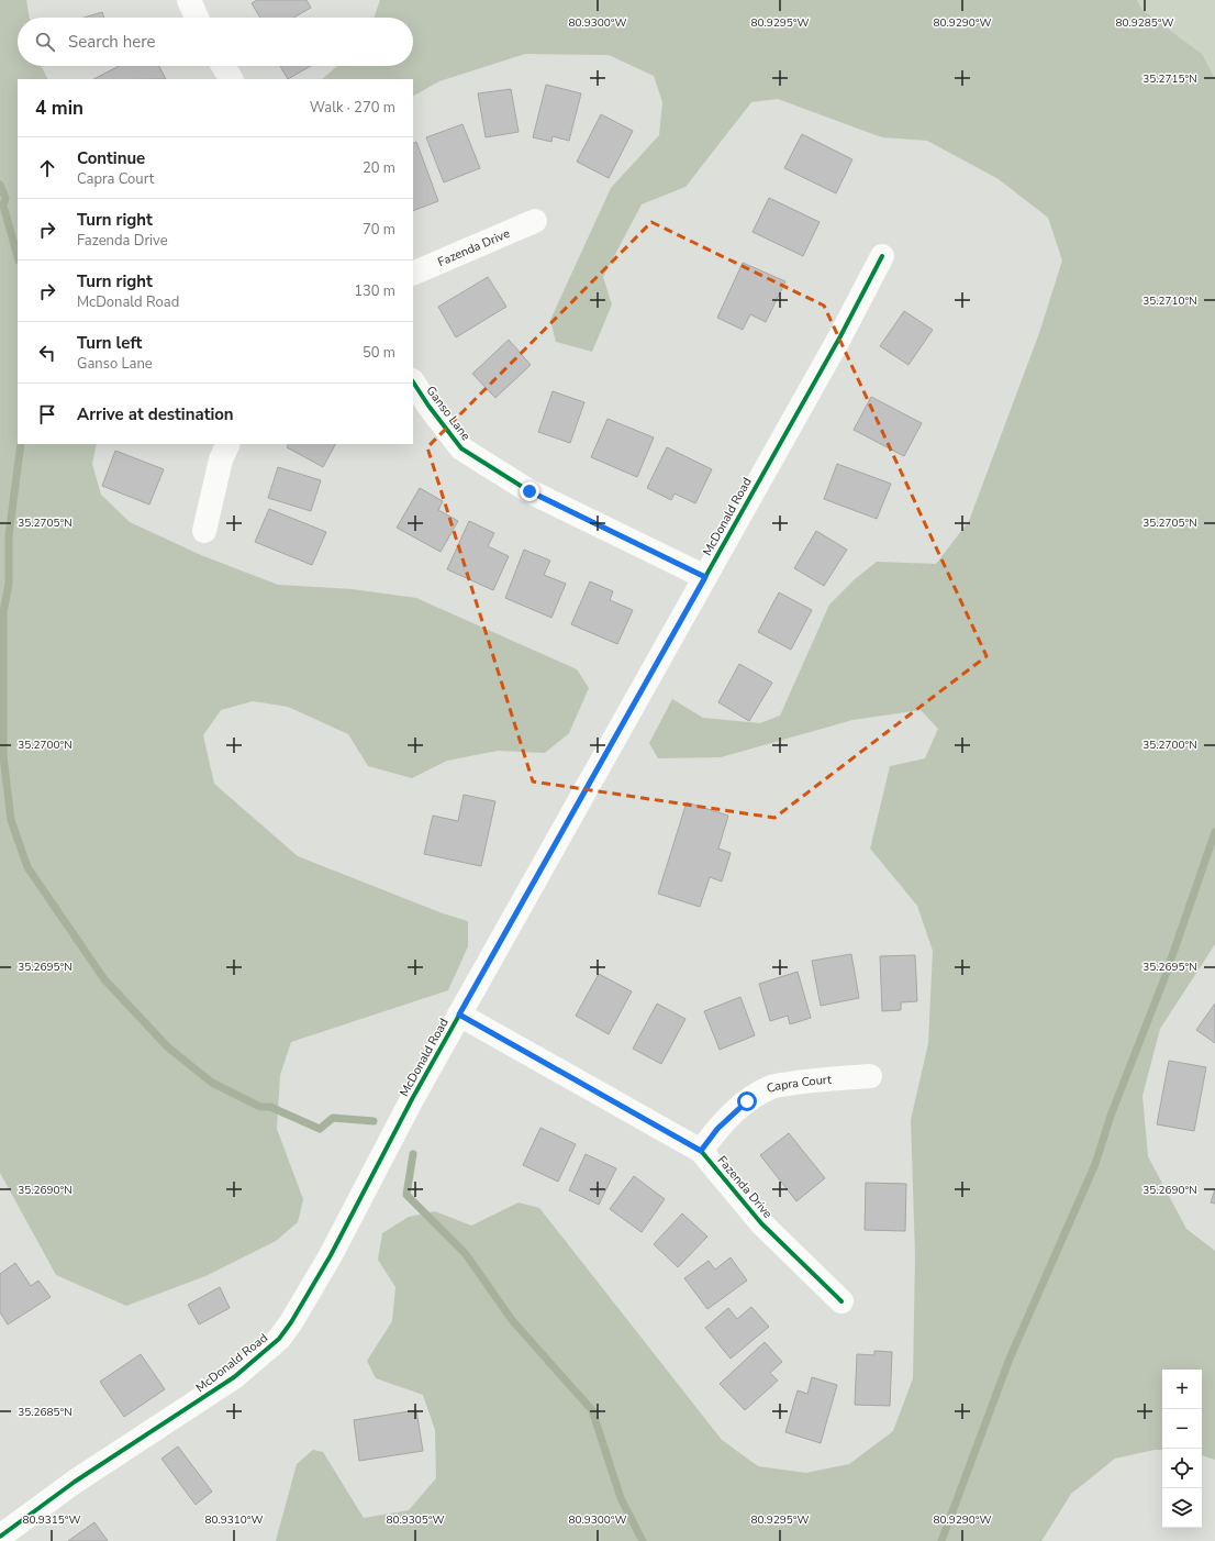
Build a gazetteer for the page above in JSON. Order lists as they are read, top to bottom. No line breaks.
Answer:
{"streets":{"street":["Fazenda Drive","Ganso Lane","McDonald Road","Capra Court"]},"crossings":[["Fazenda Drive","McDonald Road"],["Fazenda Drive","Capra Court"],["Ganso Lane","McDonald Road"]],"page":{"search":"Search here","heading":["4 min","Walk · 270 m"],"list":[["Continue","Capra Court","20 m"],["Turn right","Fazenda Drive","70 m"],["Turn right","McDonald Road","130 m"],["Turn left","Ganso Lane","50 m"],"Arrive at destination"],"map_buttons":["+","−"]},"coordinates":["80.9300°W","80.9295°W","80.9290°W","80.9285°W","35.2715°N","35.2710°N","35.2705°N","35.2700°N","35.2695°N","35.2690°N","35.2685°N","80.9315°W","80.9310°W","80.9305°W"]}
